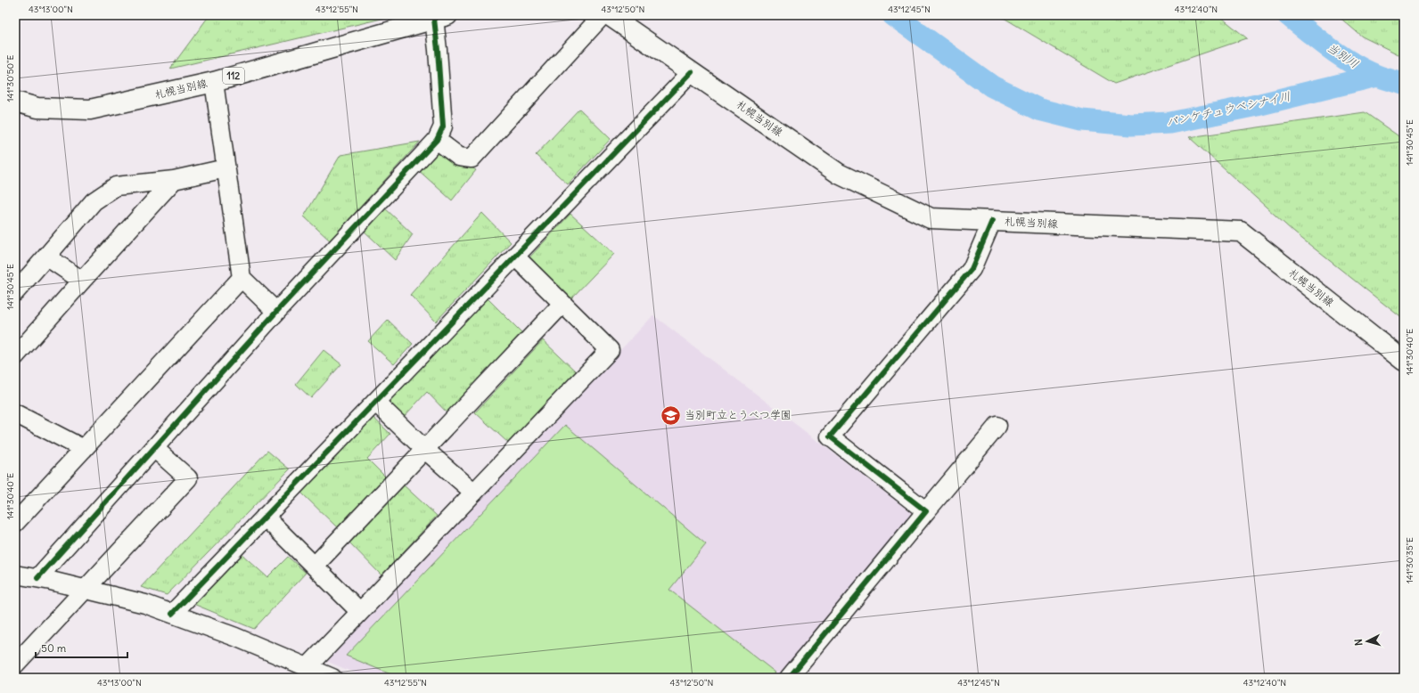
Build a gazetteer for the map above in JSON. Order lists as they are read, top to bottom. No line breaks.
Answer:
{"streets":{"main road":["112","札幌当別線"]},"water":["当別川","パンケチュウベシナイ川"],"places":{"school or university":["当別町立とうべつ学園"]},"scale_bar":"50 m","north":"left","coordinates":["43°13'00\"N","43°12'55\"N","43°12'50\"N","43°12'45\"N","43°12'40\"N","141°30'50\"E","141°30'45\"E","141°30'40\"E","141°30'35\"E"]}
